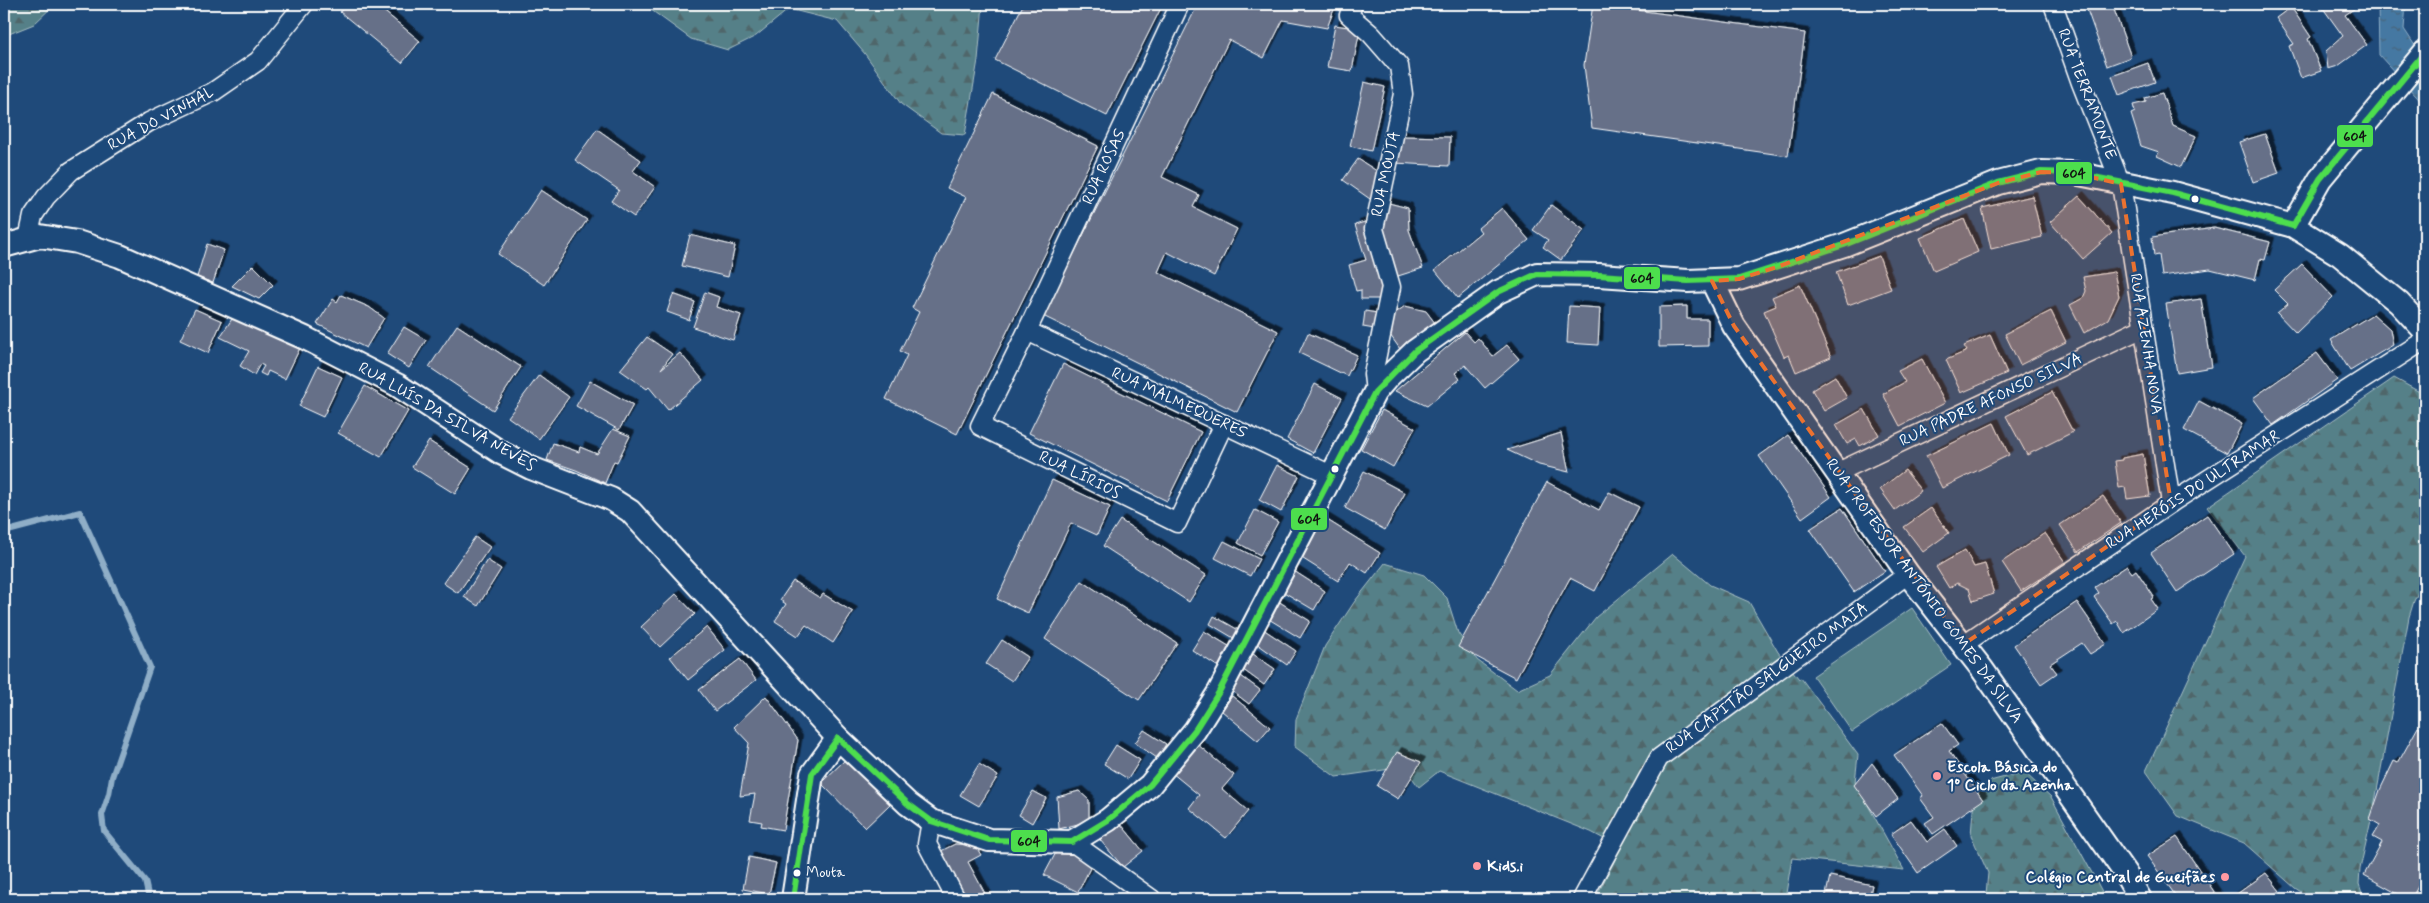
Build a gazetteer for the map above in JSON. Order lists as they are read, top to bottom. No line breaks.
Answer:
{"streets":{"street":["RUA TERRAMONTE","RUA DO VINHAL","RUA ROSAS","RUA MOUTA","RUA AZENHA NOVA","RUA PADRE AFONSO SILVA","RUA MALMEQUERES","RUA LUÍS DA SILVA NEVES","RUA LÍRIOS","RUA HERÓIS DO ULTRAMAR","RUA PROFESSOR ANTÓNIO GOMES DA SILVA","RUA CAPITÃO SALGUEIRO MAIA"]},"crossings":[["RUA TERRAMONTE","RUA AZENHA NOVA"],["RUA DO VINHAL","RUA LUÍS DA SILVA NEVES"],["RUA ROSAS","RUA MALMEQUERES"],["RUA ROSAS","RUA LÍRIOS"],["RUA AZENHA NOVA","RUA PADRE AFONSO SILVA"],["RUA AZENHA NOVA","RUA HERÓIS DO ULTRAMAR"],["RUA PADRE AFONSO SILVA","RUA PROFESSOR ANTÓNIO GOMES DA SILVA"],["RUA MALMEQUERES","RUA LÍRIOS"],["RUA HERÓIS DO ULTRAMAR","RUA PROFESSOR ANTÓNIO GOMES DA SILVA"],["RUA PROFESSOR ANTÓNIO GOMES DA SILVA","RUA CAPITÃO SALGUEIRO MAIA"]],"places":["Escola Básica do 1º Ciclo da Azenha","Kids.i","Mouta","Colégio Central de Gueifães"],"lines":["transit line 604"]}
